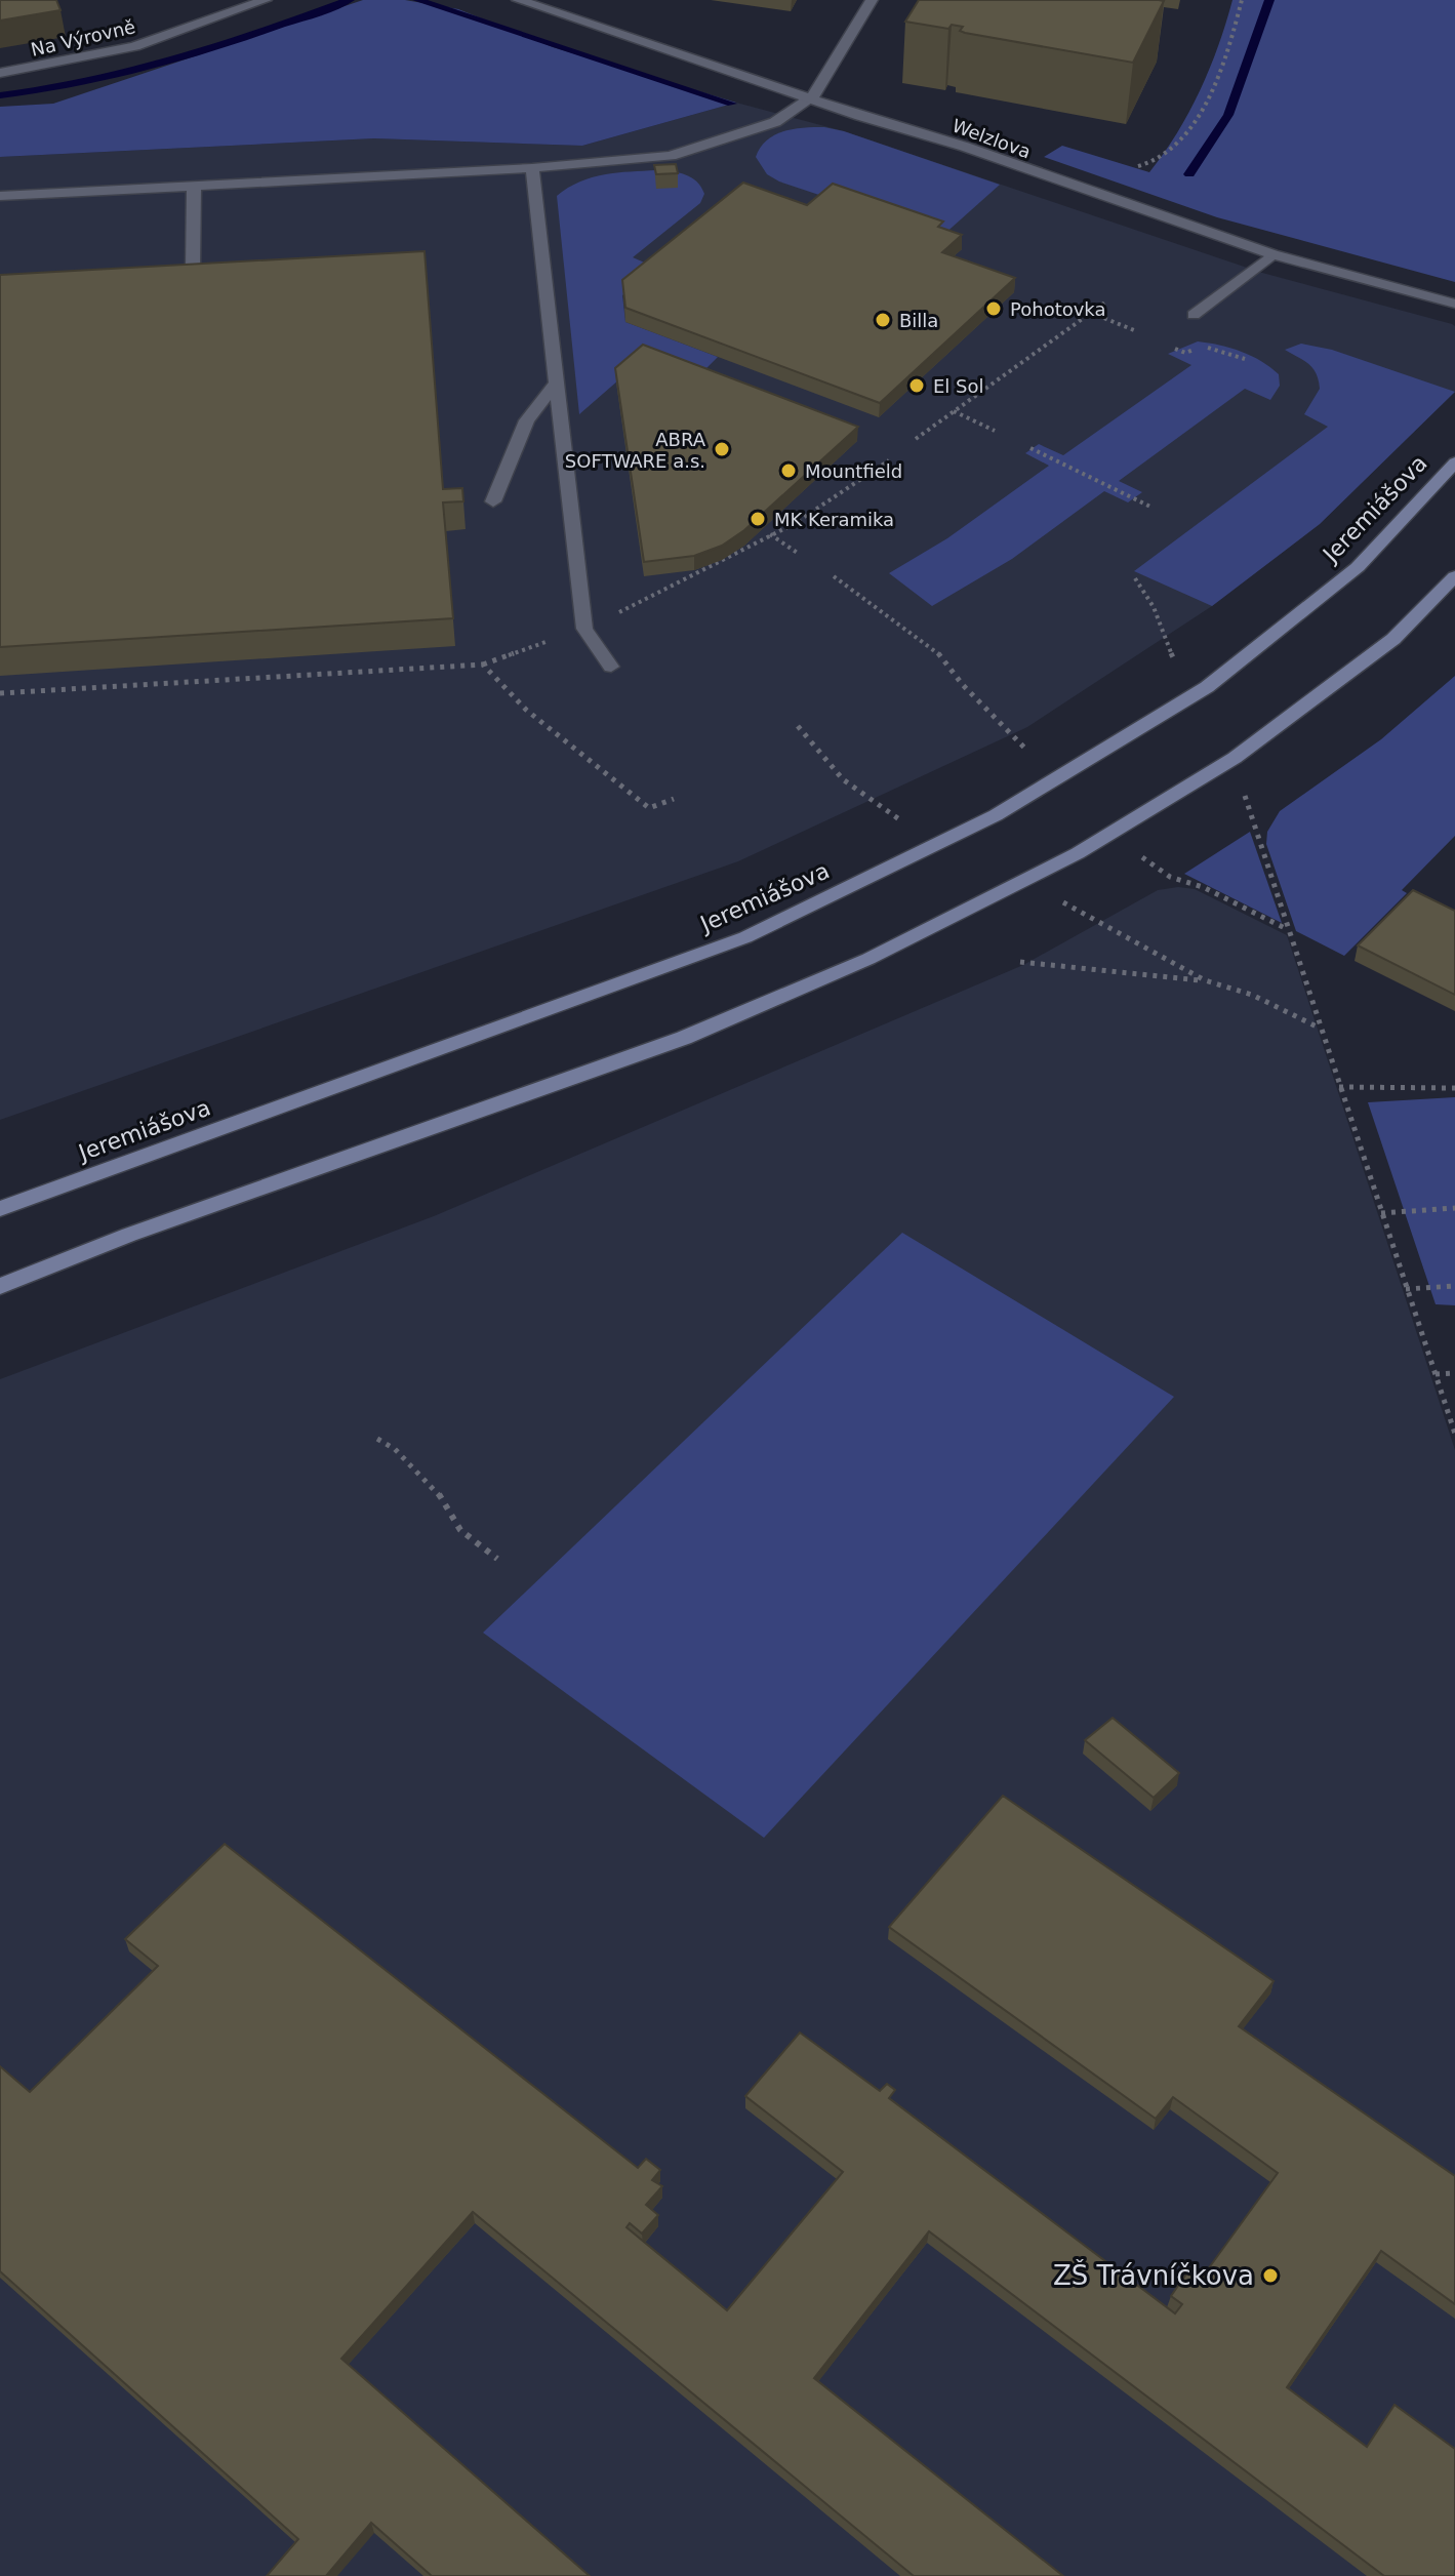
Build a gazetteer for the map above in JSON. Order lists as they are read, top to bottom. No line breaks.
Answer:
{"streets":{"main road":["Jeremiášova"],"street":["Na Výrovně","Welzlova"]},"places":["Pohotovka","Billa","El Sol","ABRA SOFTWARE a.s.","Mountfield","MK Keramika","ZŠ Trávníčkova"]}
